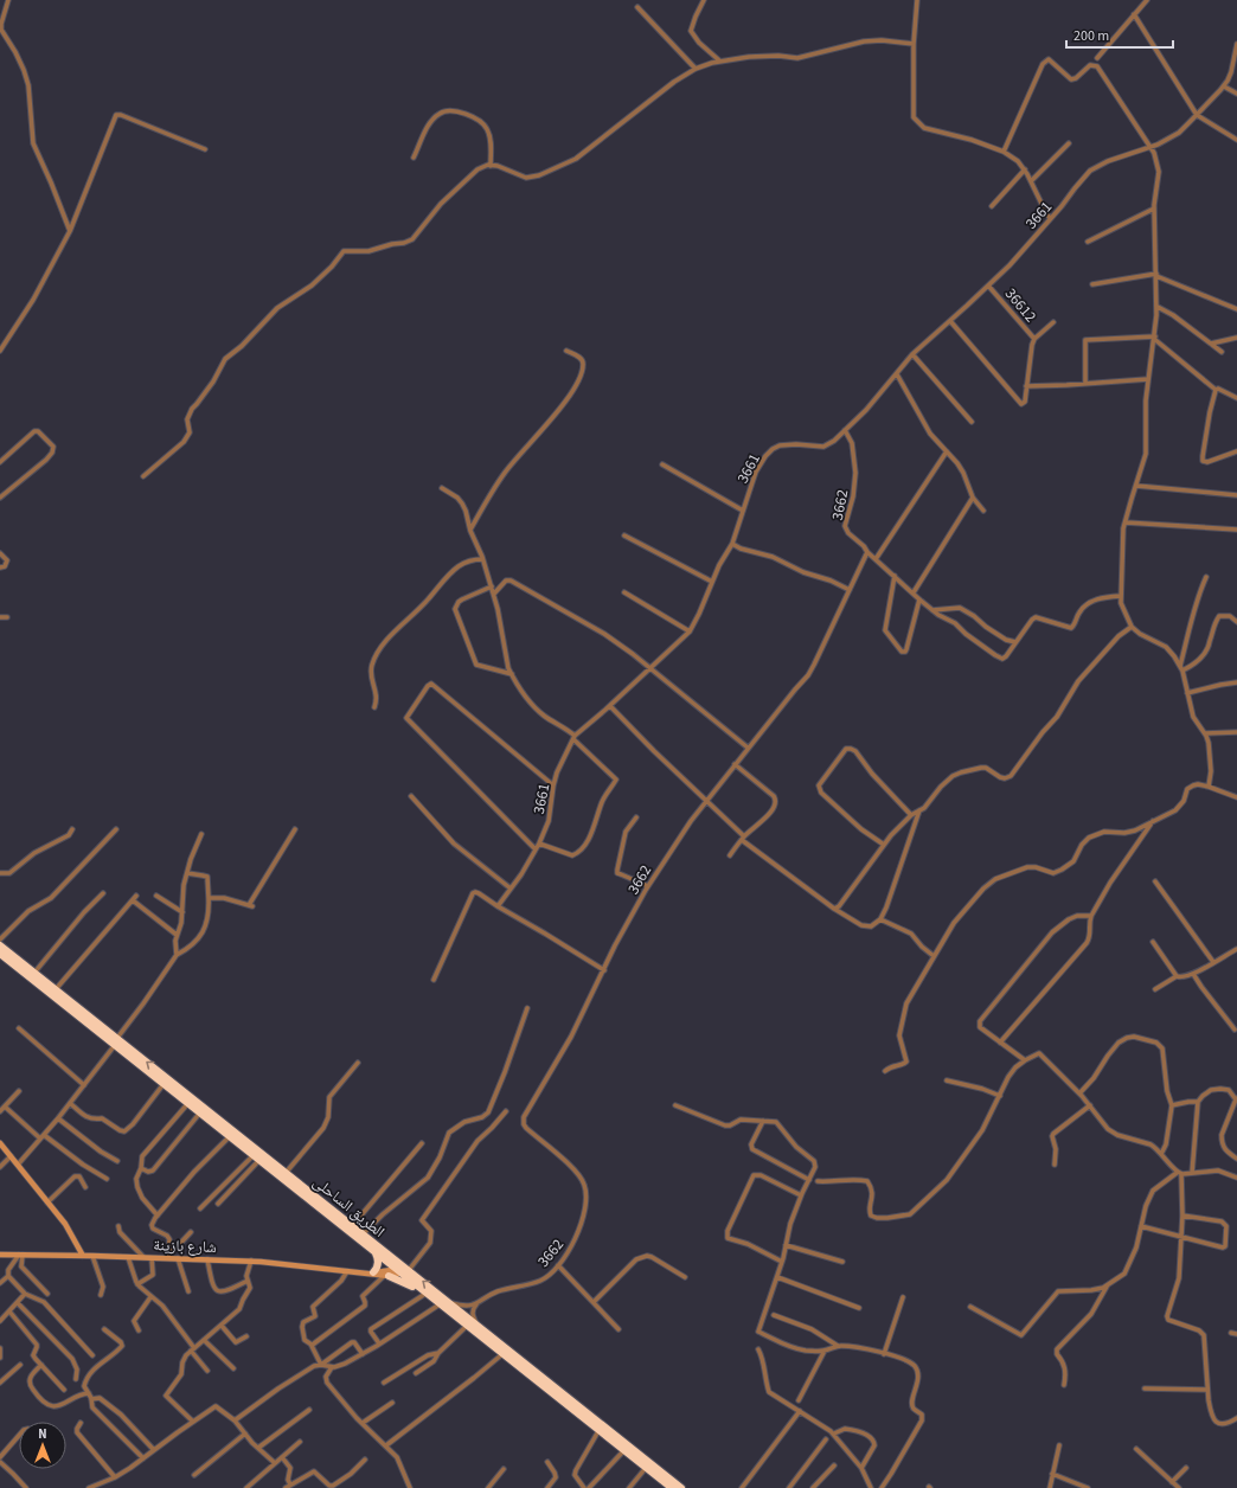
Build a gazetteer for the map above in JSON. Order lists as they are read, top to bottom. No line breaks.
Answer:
{"streets":{"highway":["الطريق الساحلى"],"street":["3661","36612","3662","شارع بازينة"]},"crossings":[["3661","36612"],["3661","3662"],["3662","الطريق الساحلى"],["الطريق الساحلى","شارع بازينة"]],"scale_bar":"200 m","north":"top"}
